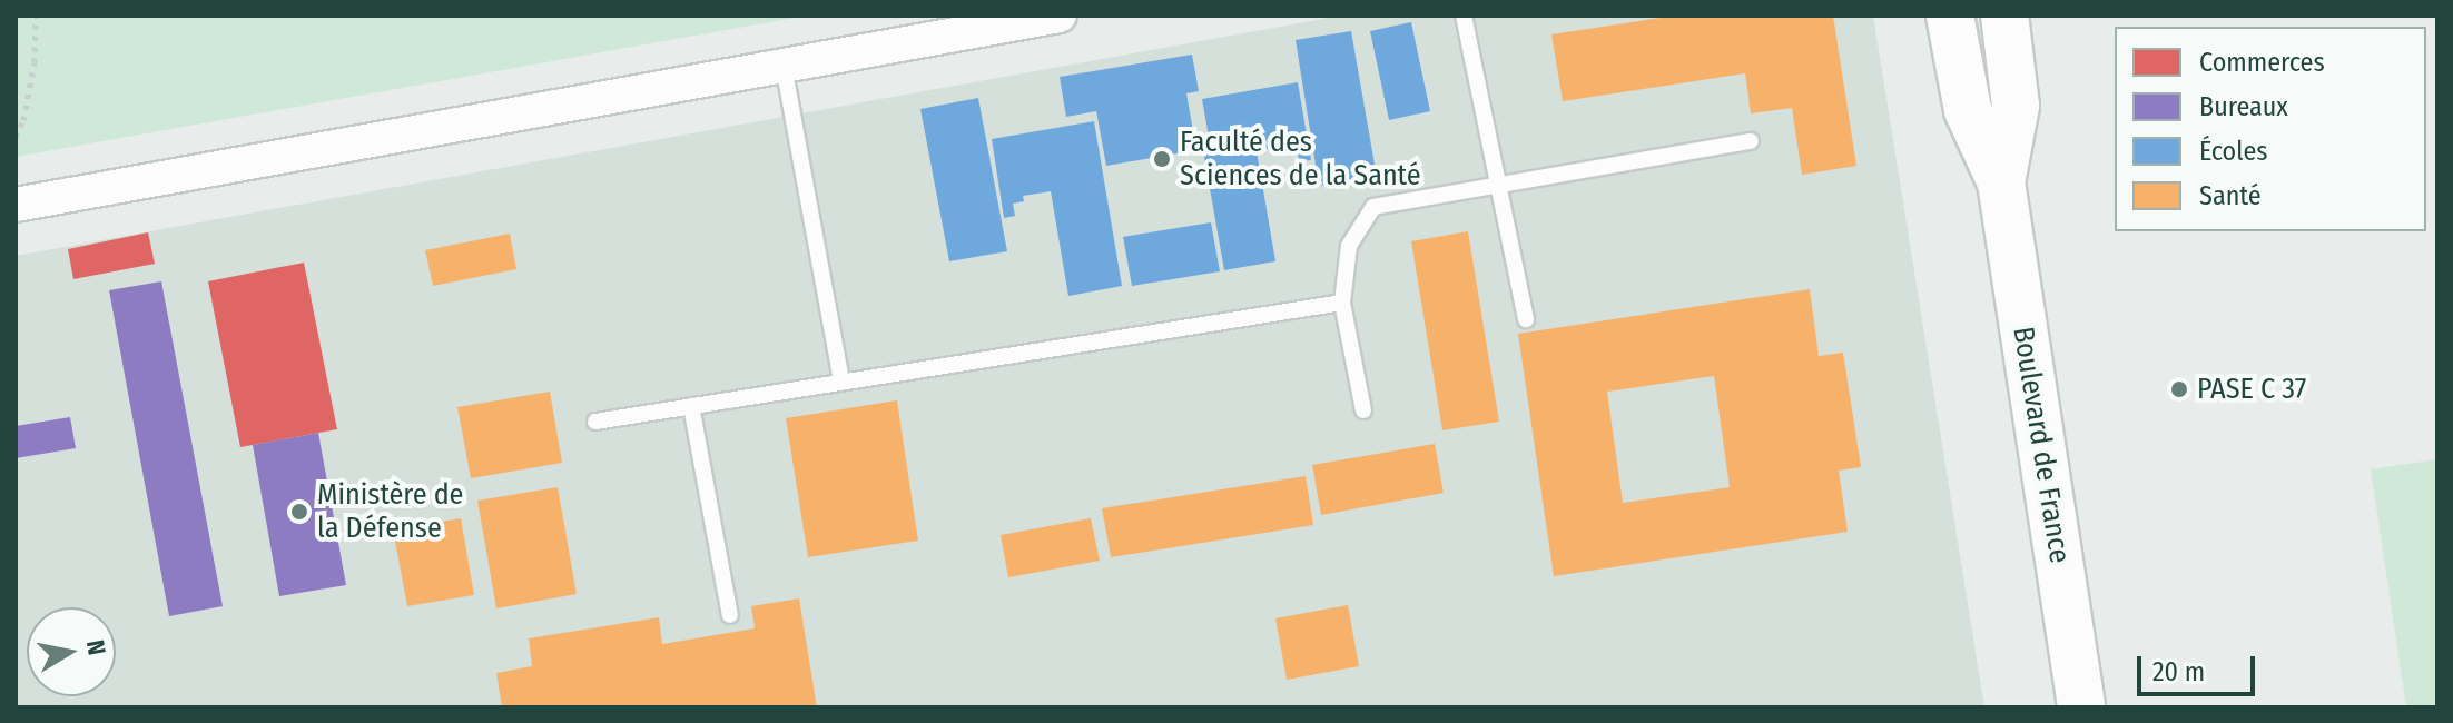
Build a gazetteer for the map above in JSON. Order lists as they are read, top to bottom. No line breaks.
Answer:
{"streets":{"street":["Boulevard de France"]},"places":["Faculté des Sciences de la Santé","PASE C 37","Ministère de la Défense"],"legend":["Commerces","Bureaux","Écoles","Santé"],"scale_bar":"20 m","north":"right"}
